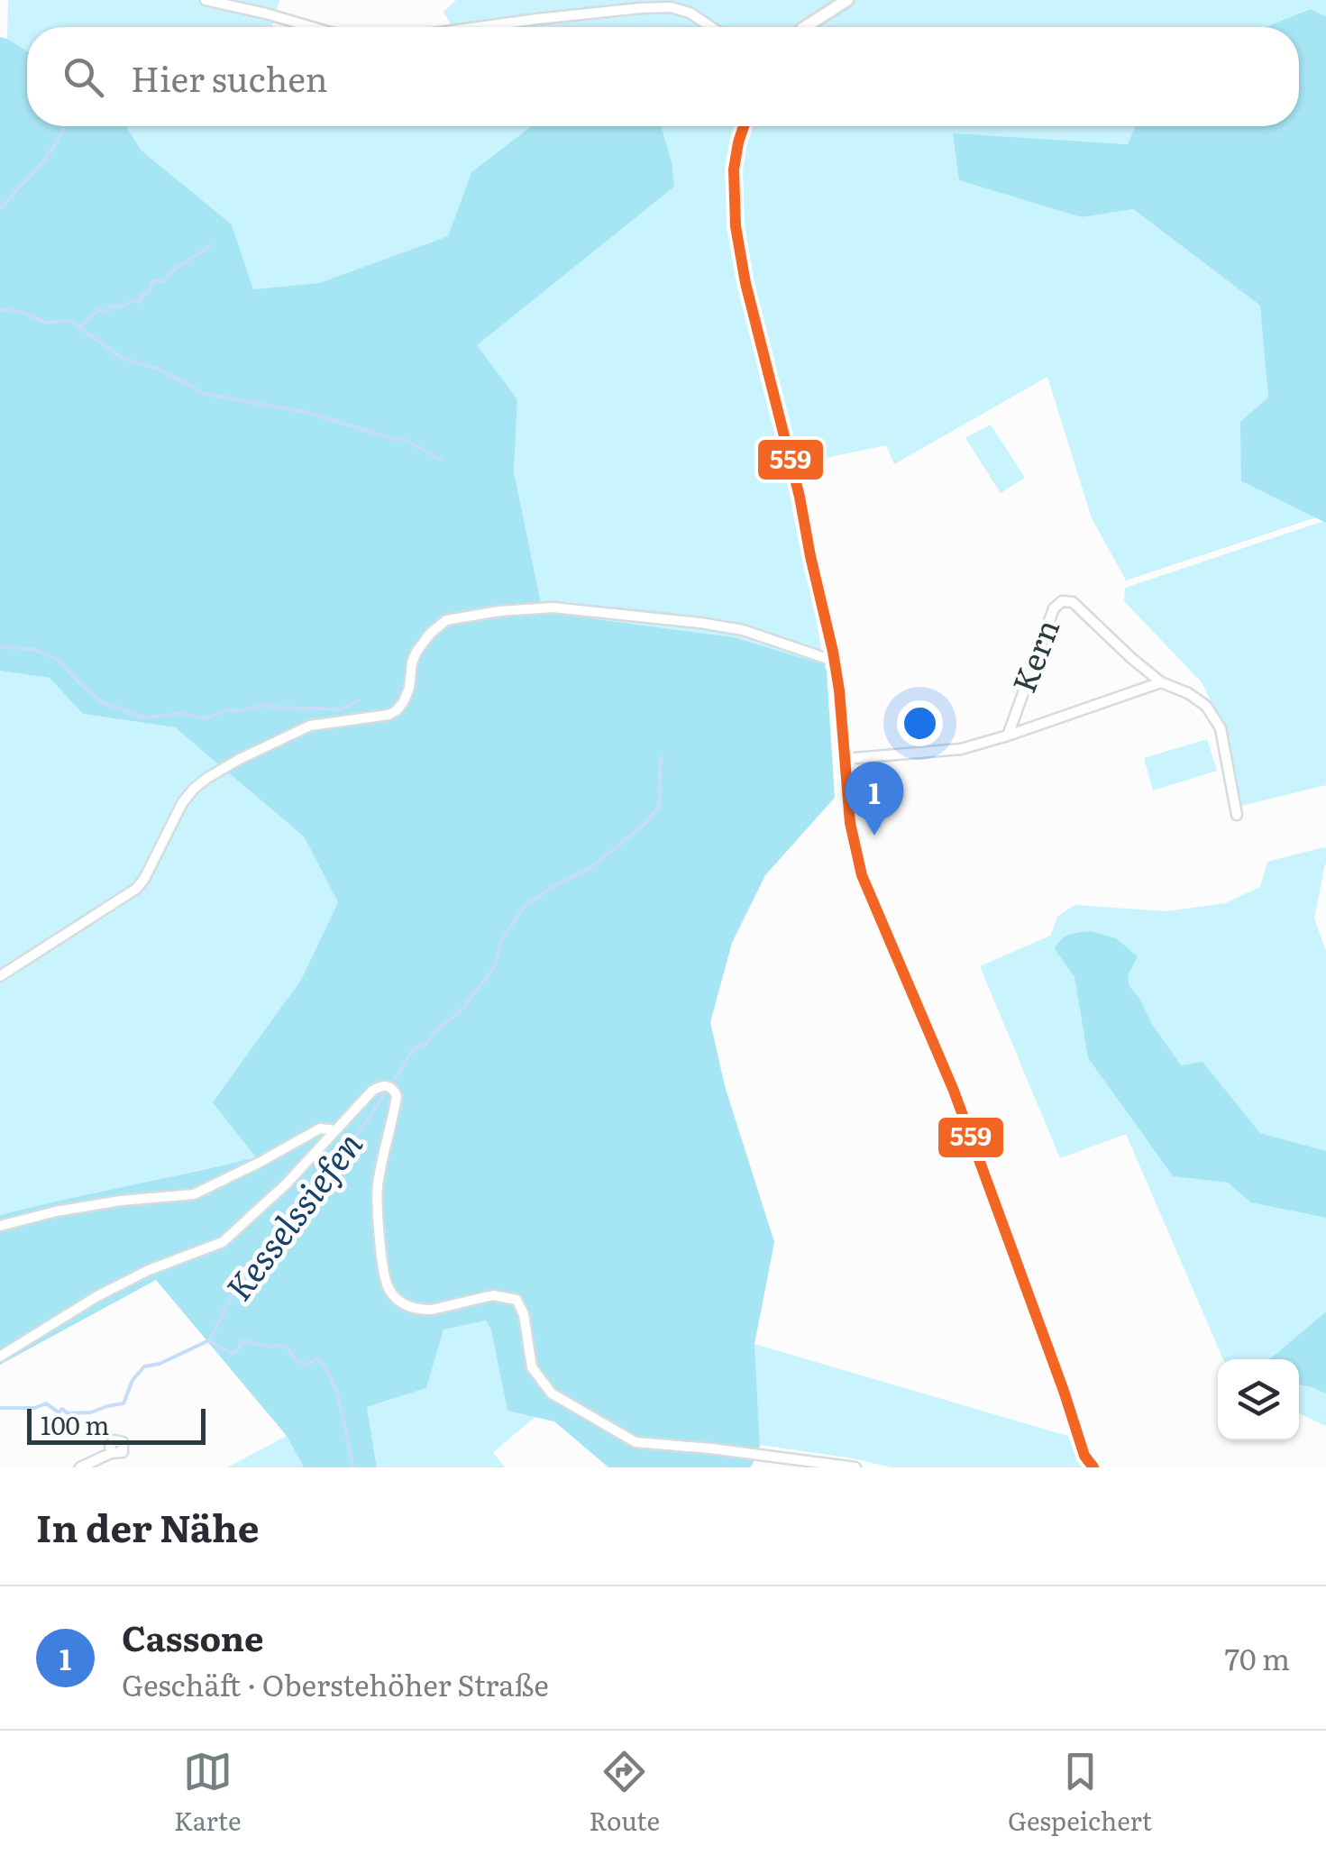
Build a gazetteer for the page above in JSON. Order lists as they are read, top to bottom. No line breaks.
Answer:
{"streets":{"street":["Kern"]},"water":["Kesselssiefen"],"lines":["transit line 559"],"scale_bar":"100 m","page":{"search":"Hier suchen","pins":"1","scale":"100 m","heading":"In der Nähe","list":[{"mark":"1","name":"Cassone","note":"Geschäft · Oberstehöher Straße","value":"70 m"}],"nav":["Karte","Route","Gespeichert"]}}
